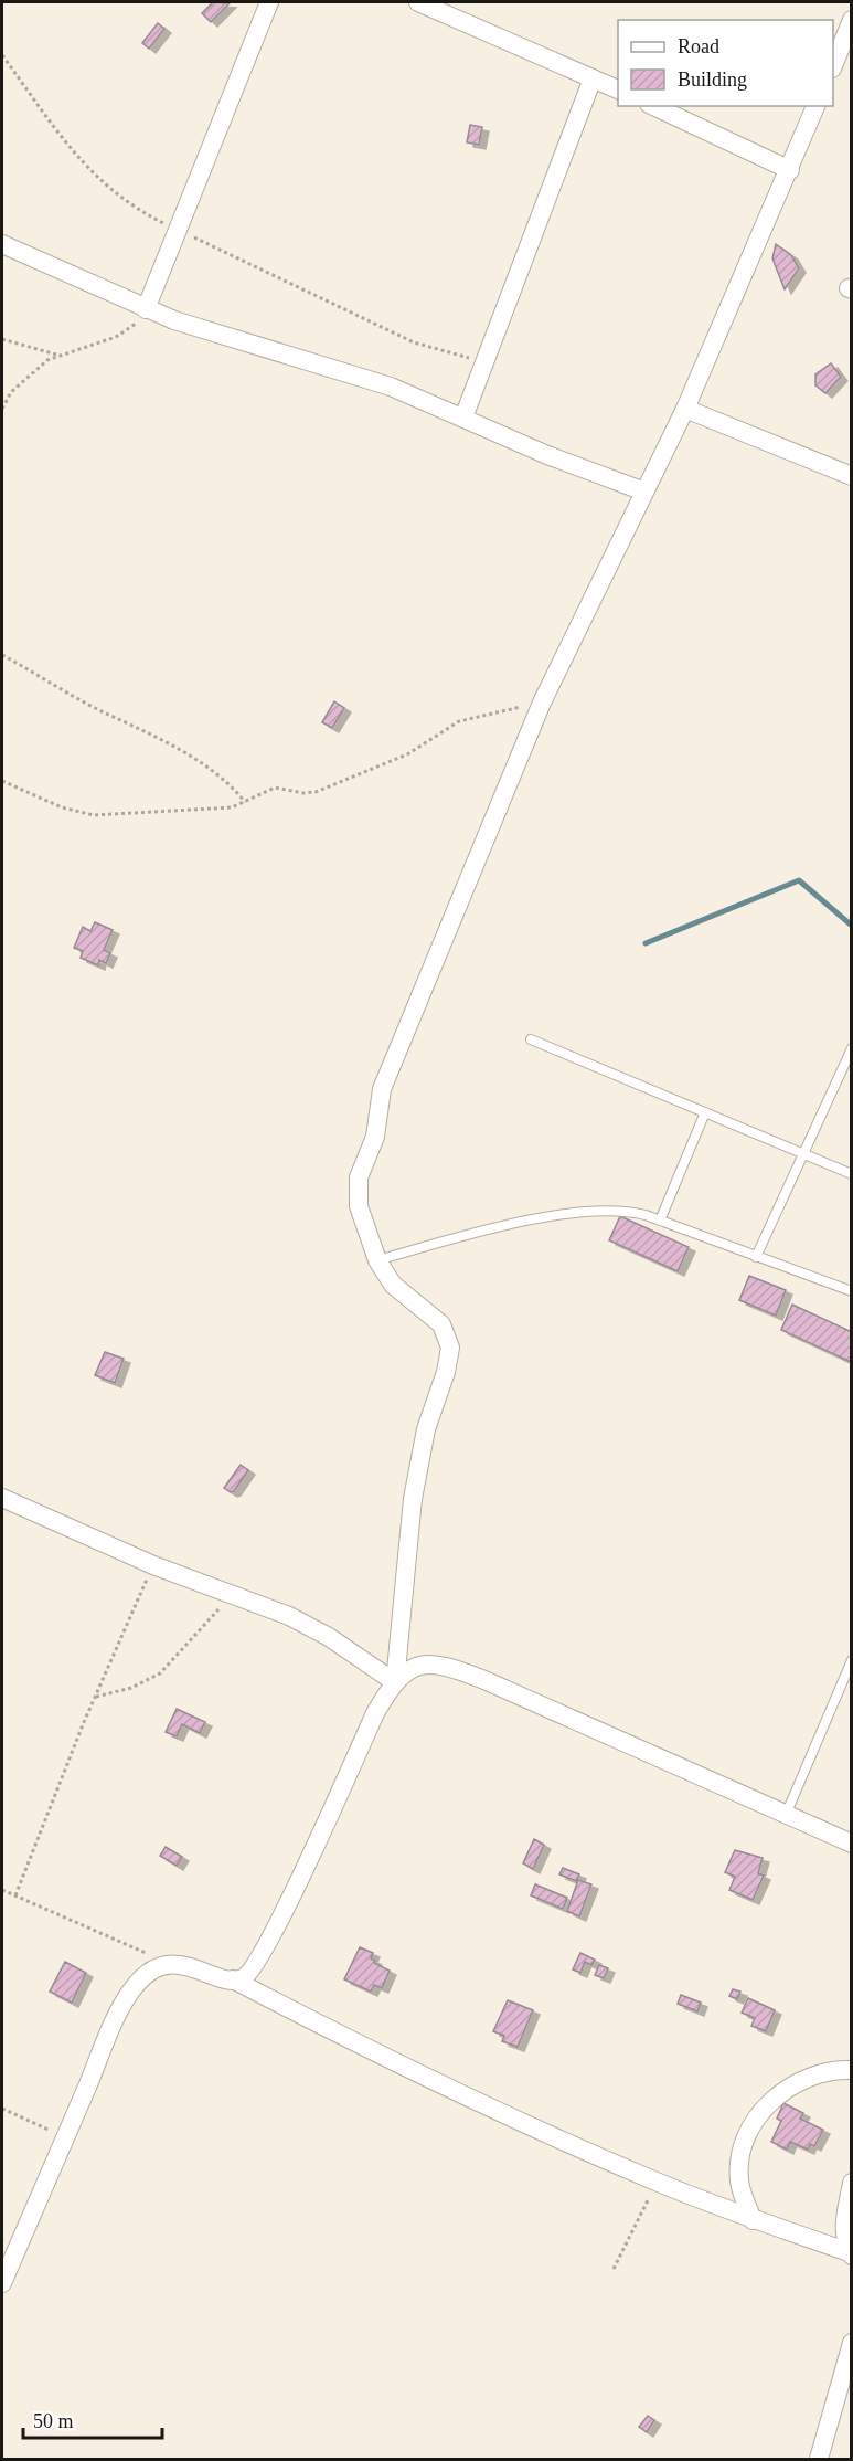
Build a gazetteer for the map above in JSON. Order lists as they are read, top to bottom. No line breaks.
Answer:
{"legend":["Road","Building"],"scale_bar":"50 m"}
